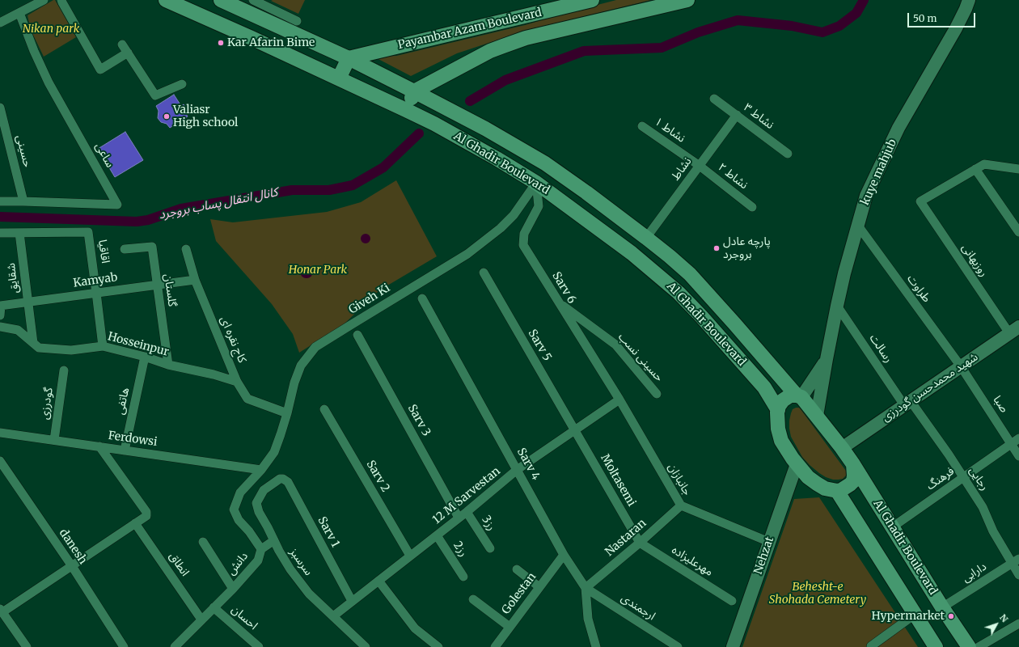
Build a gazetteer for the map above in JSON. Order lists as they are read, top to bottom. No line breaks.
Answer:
{"streets":{"main road":["Payambar Azam Boulevard","Al Ghadir Boulevard"],"street":["نشاط ۳","نشاط ۱","حسینی","ساعی","نشاط","kuye mahjub","نشاط ۲","اقاقیا","روزبهانی","شقایق","Kamyab","Sarv 6","طراوت","گلستان","Giveh Ki","کاج نقره ای","Hosseinpur","Sarv 5","رسالت","حسینی نسب","شهید محمدحسن گودرزی","هاتفی","گودرزی","صبا","Sarv 3","Ferdowsi","Sarv 4","Sarv 2","فرهنگ","رجایی","جانبازان","Moltasemi","12 M Sarvestan","رز3","Sarv 1","Nastaran","danesh","رز2","Nehzat","مهرعلیزاده","سرسبز","دانش","انطاق","دارابی","Golestan","ارجمندی","احسان"]},"crossings":[["Payambar Azam Boulevard","Al Ghadir Boulevard"],["نشاط ۳","نشاط"],["نشاط ۱","نشاط"],["نشاط ۱","نشاط ۲"],["حسینی","ساعی"],["Al Ghadir Boulevard","نشاط"],["Al Ghadir Boulevard","kuye mahjub"],["Al Ghadir Boulevard","Sarv 6"],["Al Ghadir Boulevard","Giveh Ki"],["Al Ghadir Boulevard","شهید محمدحسن گودرزی"],["Al Ghadir Boulevard","فرهنگ"],["Al Ghadir Boulevard","دارابی"],["نشاط","نشاط ۲"],["kuye mahjub","طراوت"],["kuye mahjub","رسالت"],["اقاقیا","شقایق"],["اقاقیا","Kamyab"],["اقاقیا","Hosseinpur"],["روزبهانی","شهید محمدحسن گودرزی"],["شقایق","Kamyab"],["شقایق","Hosseinpur"],["Kamyab","گلستان"],["Kamyab","کاج نقره ای"],["Sarv 6","Giveh Ki"],["Sarv 6","حسینی نسب"],["Sarv 6","جانبازان"],["Sarv 6","12 M Sarvestan"],["طراوت","شهید محمدحسن گودرزی"],["طراوت","صبا"],["گلستان","Hosseinpur"],["Giveh Ki","کاج نقره ای"],["Giveh Ki","Ferdowsi"],["Giveh Ki","دانش"],["کاج نقره ای","Hosseinpur"],["Hosseinpur","هاتفی"],["Sarv 5","Moltasemi"],["Sarv 5","12 M Sarvestan"],["رسالت","شهید محمدحسن گودرزی"],["رسالت","رجایی"],["شهید محمدحسن گودرزی","صبا"],["شهید محمدحسن گودرزی","رجایی"],["هاتفی","Ferdowsi"],["گودرزی","Ferdowsi"],["صبا","فرهنگ"],["Sarv 3","12 M Sarvestan"],["Ferdowsi","دانش"],["Sarv 4","12 M Sarvestan"],["Sarv 4","Nastaran"],["Sarv 4","Golestan"],["Sarv 4","ارجمندی"],["Sarv 2","12 M Sarvestan"],["فرهنگ","رجایی"],["رجایی","دارابی"],["جانبازان","12 M Sarvestan"],["جانبازان","Nastaran"],["جانبازان","Nehzat"],["Moltasemi","12 M Sarvestan"],["Moltasemi","Nastaran"],["Moltasemi","مهرعلیزاده"],["12 M Sarvestan","رز3"],["12 M Sarvestan","Sarv 1"],["12 M Sarvestan","رز2"],["12 M Sarvestan","سرسبز"],["Sarv 1","سرسبز"],["Nastaran","مهرعلیزاده"],["Nastaran","ارجمندی"],["دانش","انطاق"],["دانش","احسان"]],"water":["کانال انتقال پساب بروجرد"],"parks":["Nikan park","Honar Park","Behesht-e Shohada Cemetery"],"places":["Kar Afarin Bime","Valiasr High school","پارچه عادل بروجرد","Hypermarket"],"scale_bar":"50 m","north":"top right"}
